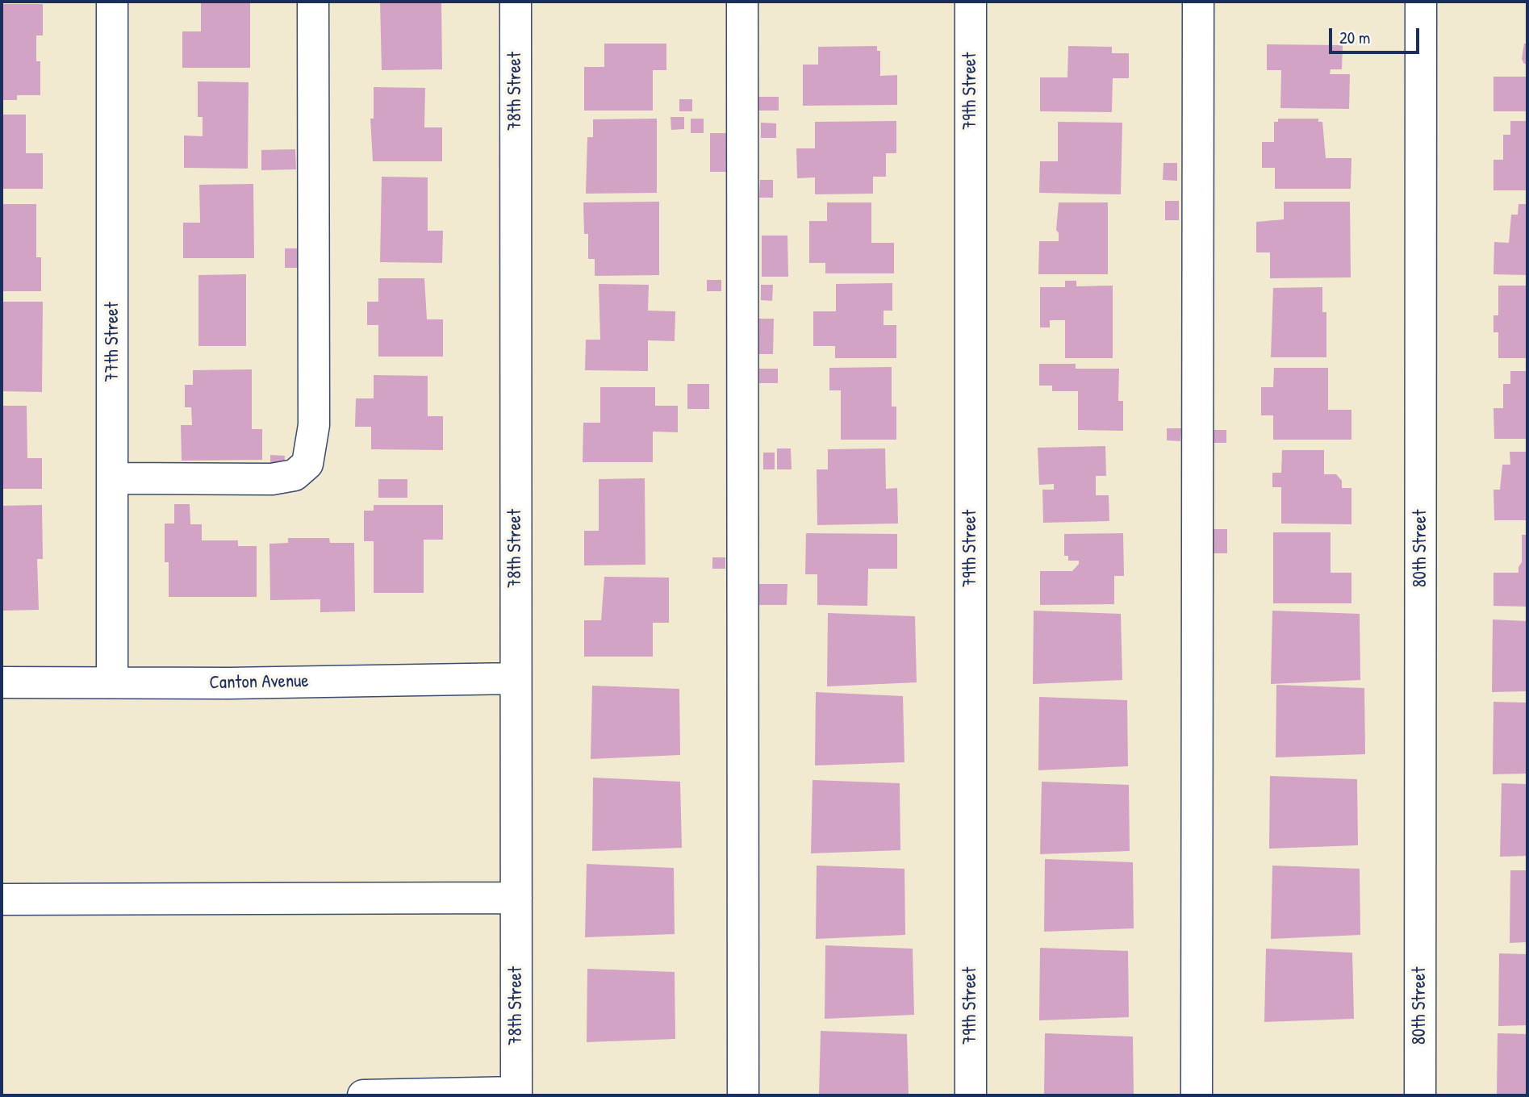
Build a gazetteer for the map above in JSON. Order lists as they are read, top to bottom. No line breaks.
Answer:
{"streets":{"street":["78th Street","79th Street","77th Street","80th Street","Canton Avenue"]},"crossings":[["78th Street","Canton Avenue"],["77th Street","Canton Avenue"]],"scale_bar":"20 m"}
